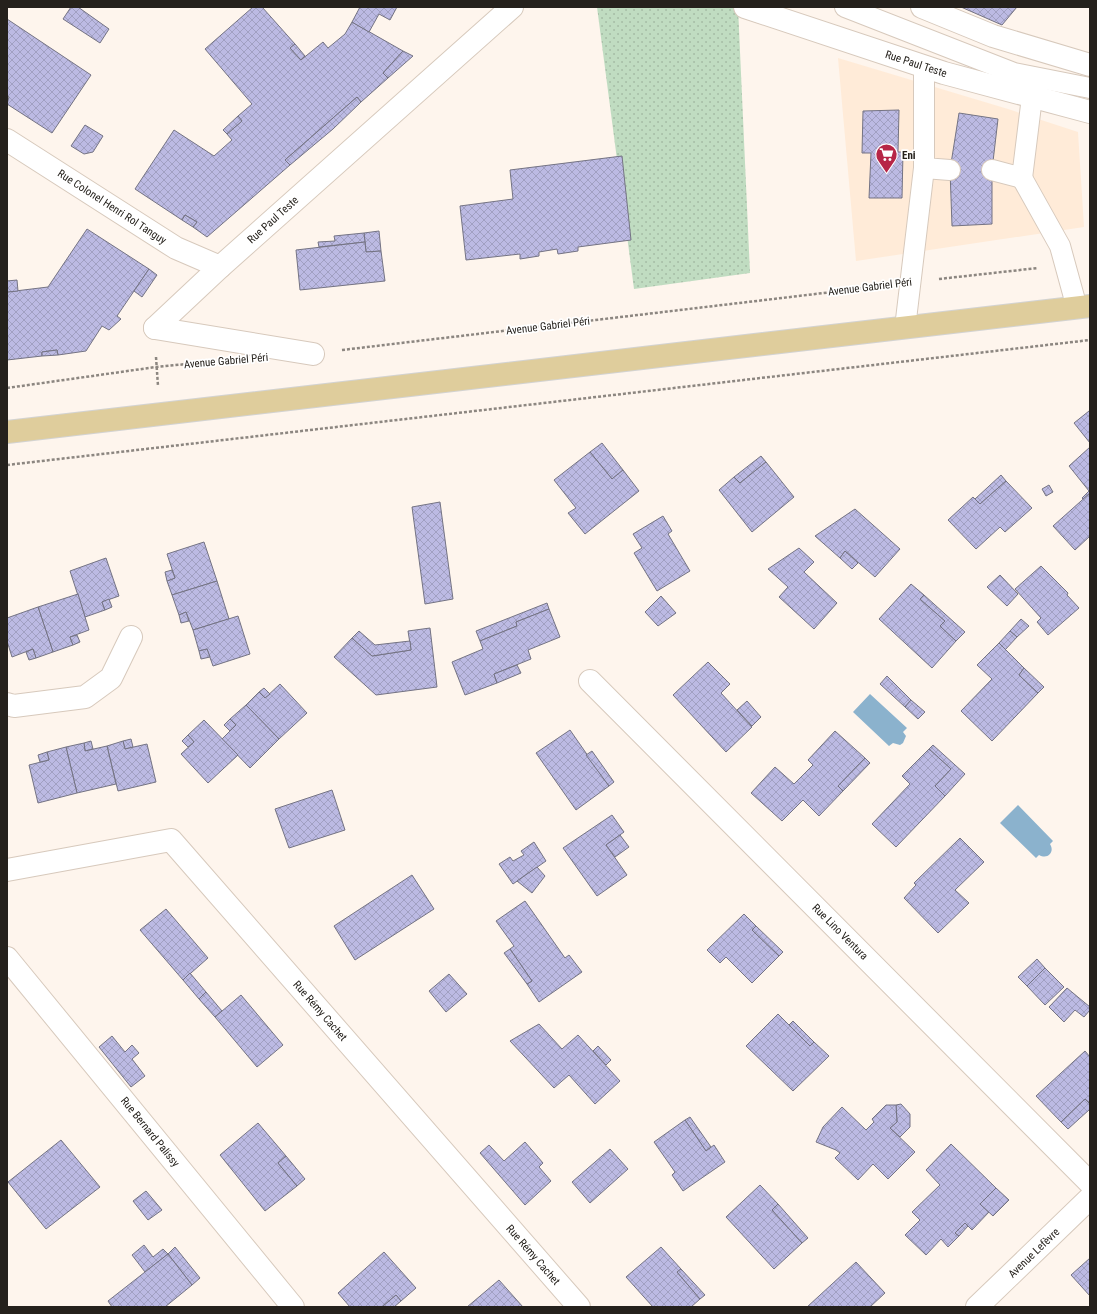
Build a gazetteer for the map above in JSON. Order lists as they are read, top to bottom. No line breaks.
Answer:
{"streets":{"street":["Rue Paul Teste","Rue Colonel Henri Rol Tanguy","Rue Lino Ventura","Rue Rémy Cachet","Rue Bernard Palissy","Avenue Lefèvre"],"path":["Avenue Gabriel Péri"]},"crossings":[["Rue Paul Teste","Rue Colonel Henri Rol Tanguy"],["Rue Paul Teste","Avenue Gabriel Péri"]],"places":{"supermarket":["Eni"]}}
